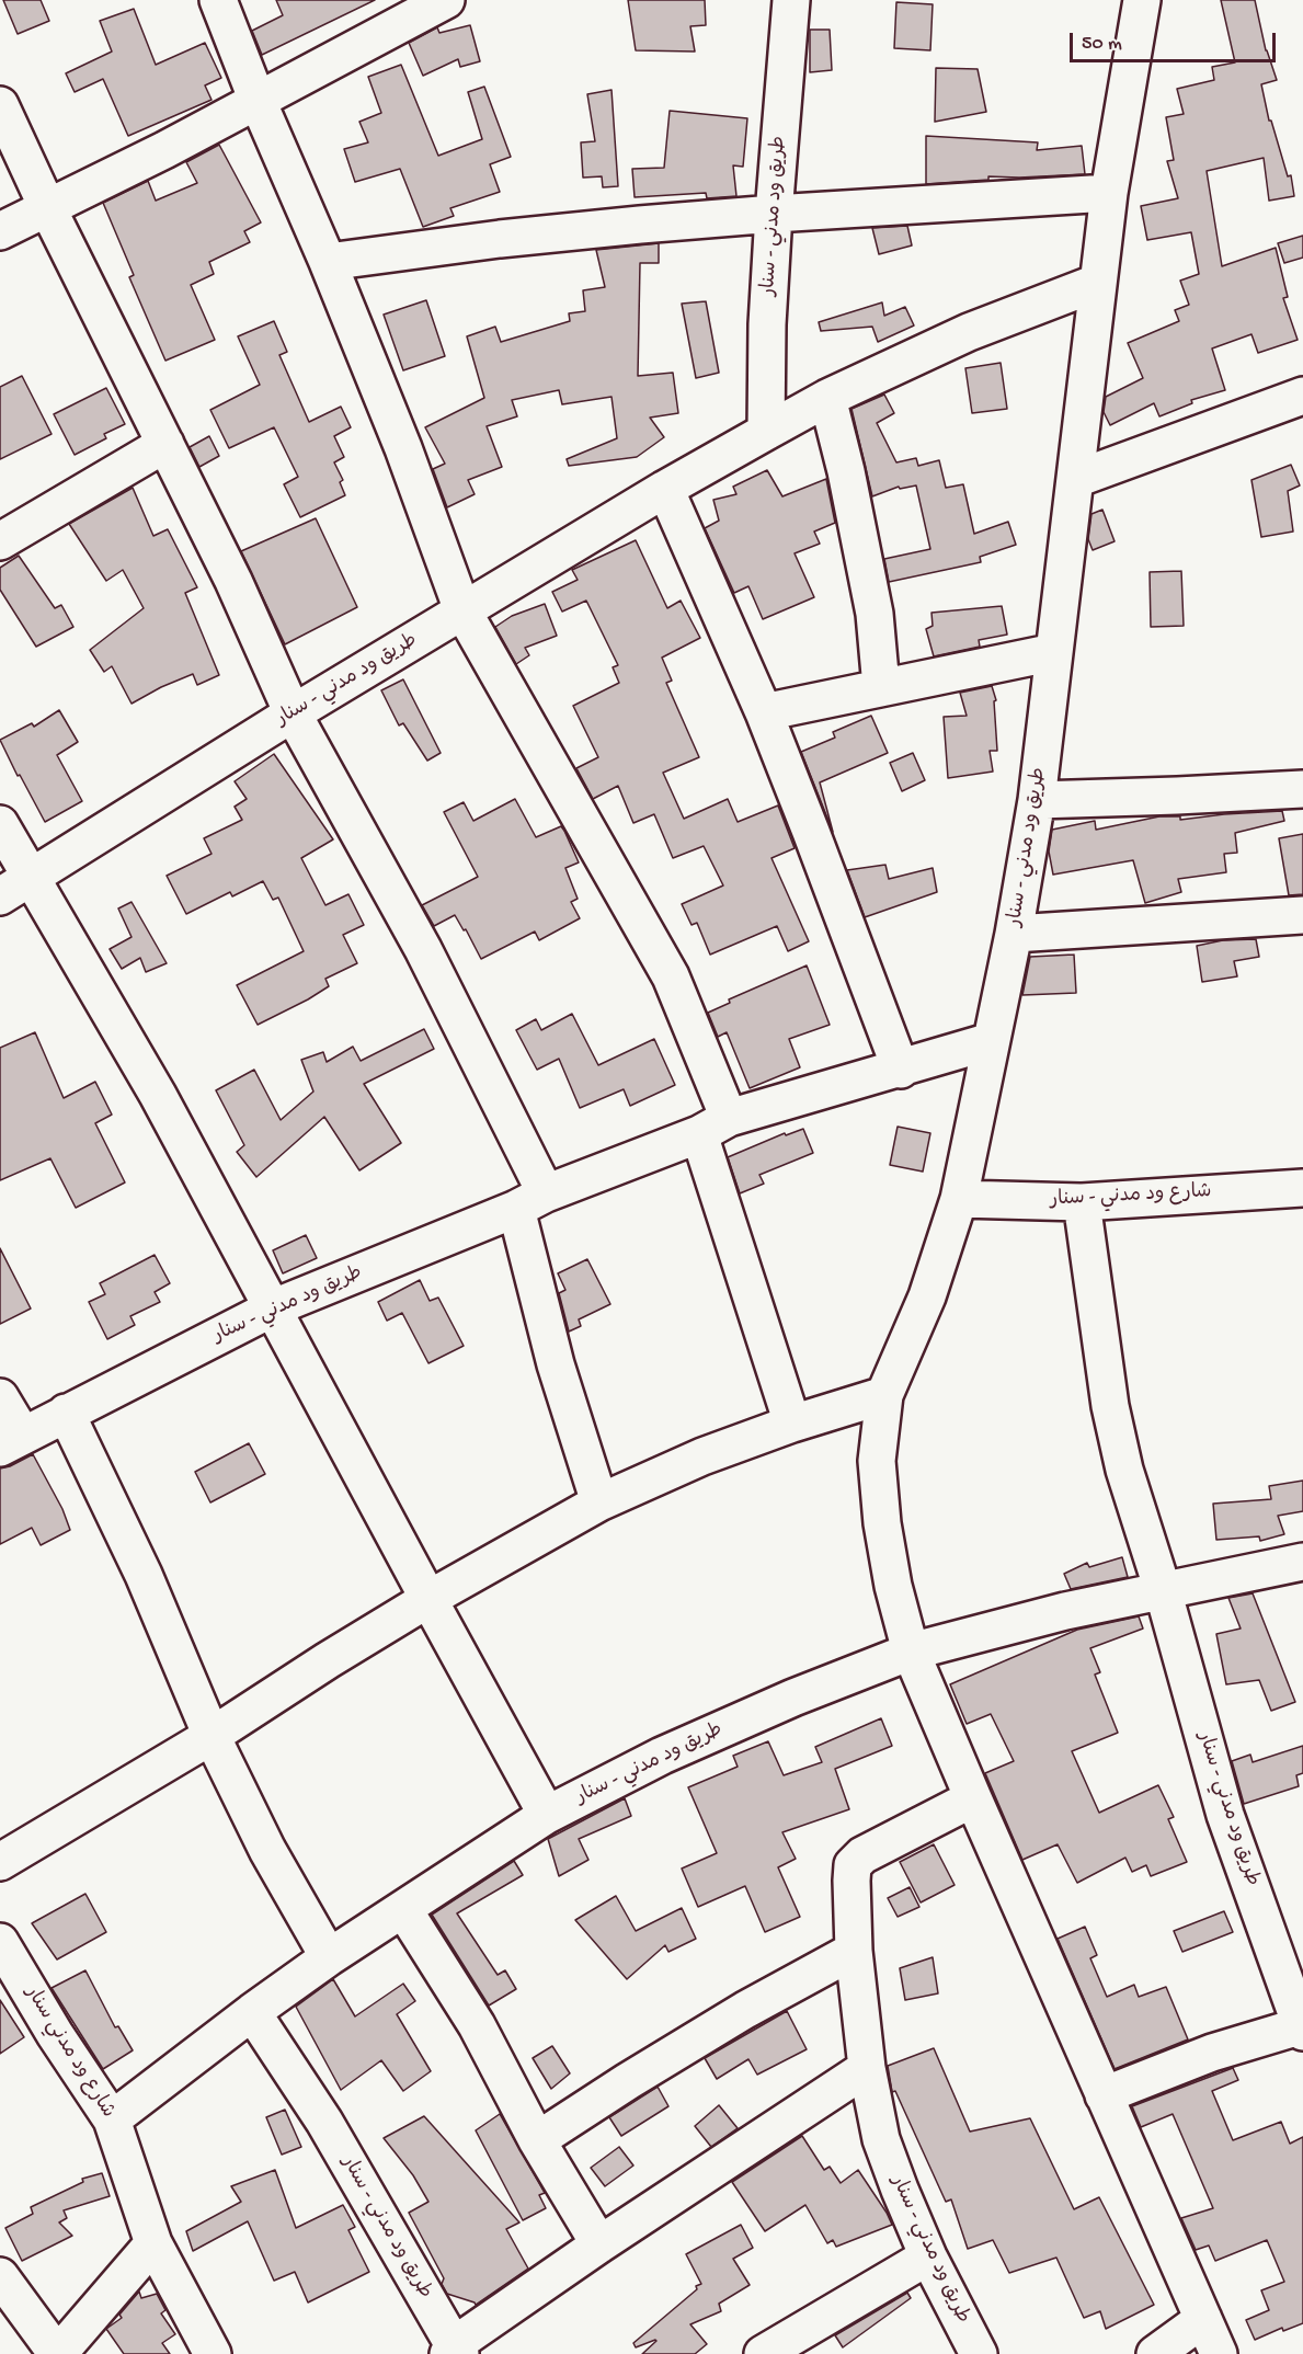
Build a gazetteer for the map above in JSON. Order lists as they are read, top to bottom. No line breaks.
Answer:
{"streets":{"street":["طريق ود مدني - سنار","شارع ود مدني - سنار","شارع ود مدني سنار"]},"crossings":[["طريق ود مدني - سنار","شارع ود مدني - سنار"],["طريق ود مدني - سنار","شارع ود مدني سنار"]],"scale_bar":"50 m"}
